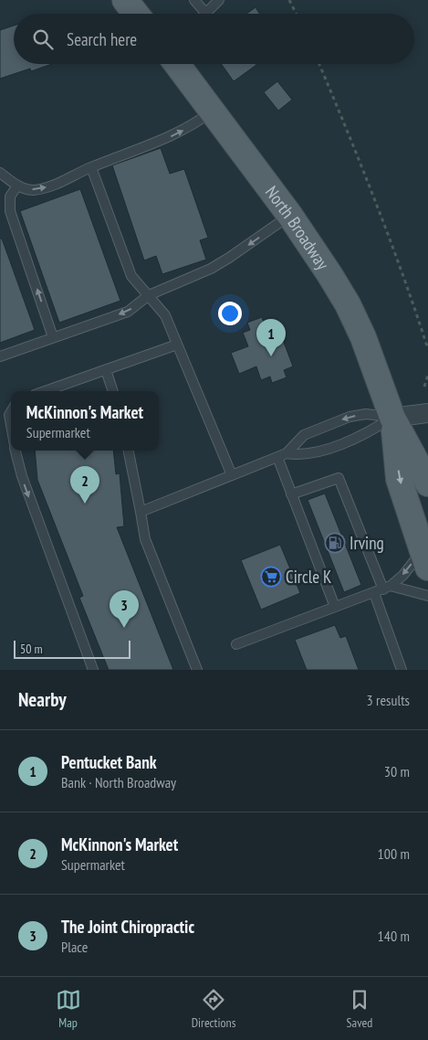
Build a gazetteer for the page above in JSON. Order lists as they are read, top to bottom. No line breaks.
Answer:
{"streets":{"main road":["North Broadway"]},"places":{"fuel station":["Irving"],"supermarket":["Circle K"]},"scale_bar":"50 m","page":{"search":"Search here","pins":["1","2","3"],"popup":["McKinnon's Market","Supermarket"],"scale":"50 m","heading":["Nearby","3 results"],"list":[{"mark":"1","name":"Pentucket Bank","note":"Bank · North Broadway","value":"30 m"},{"mark":"2","name":"McKinnon's Market","note":"Supermarket","value":"100 m"},{"mark":"3","name":"The Joint Chiropractic","note":"Place","value":"140 m"}],"nav":["Map","Directions","Saved"]}}
